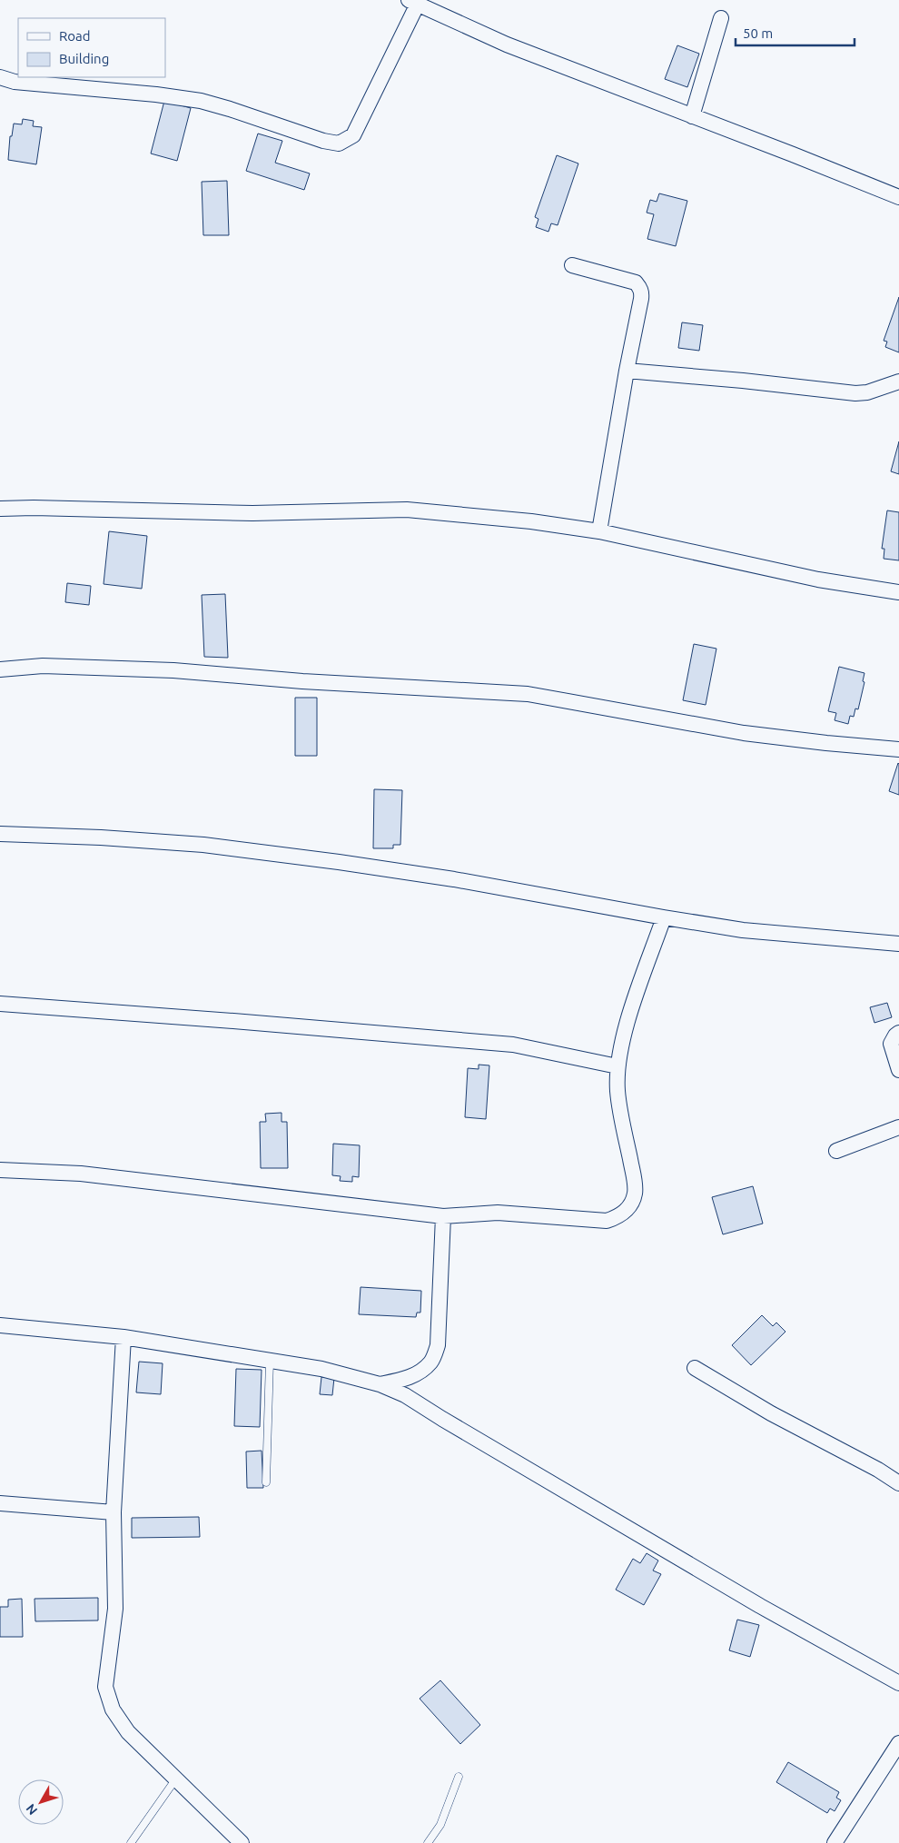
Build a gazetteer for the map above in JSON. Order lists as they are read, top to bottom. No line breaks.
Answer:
{"legend":["Road","Building"],"scale_bar":"50 m","north":"bottom left"}
